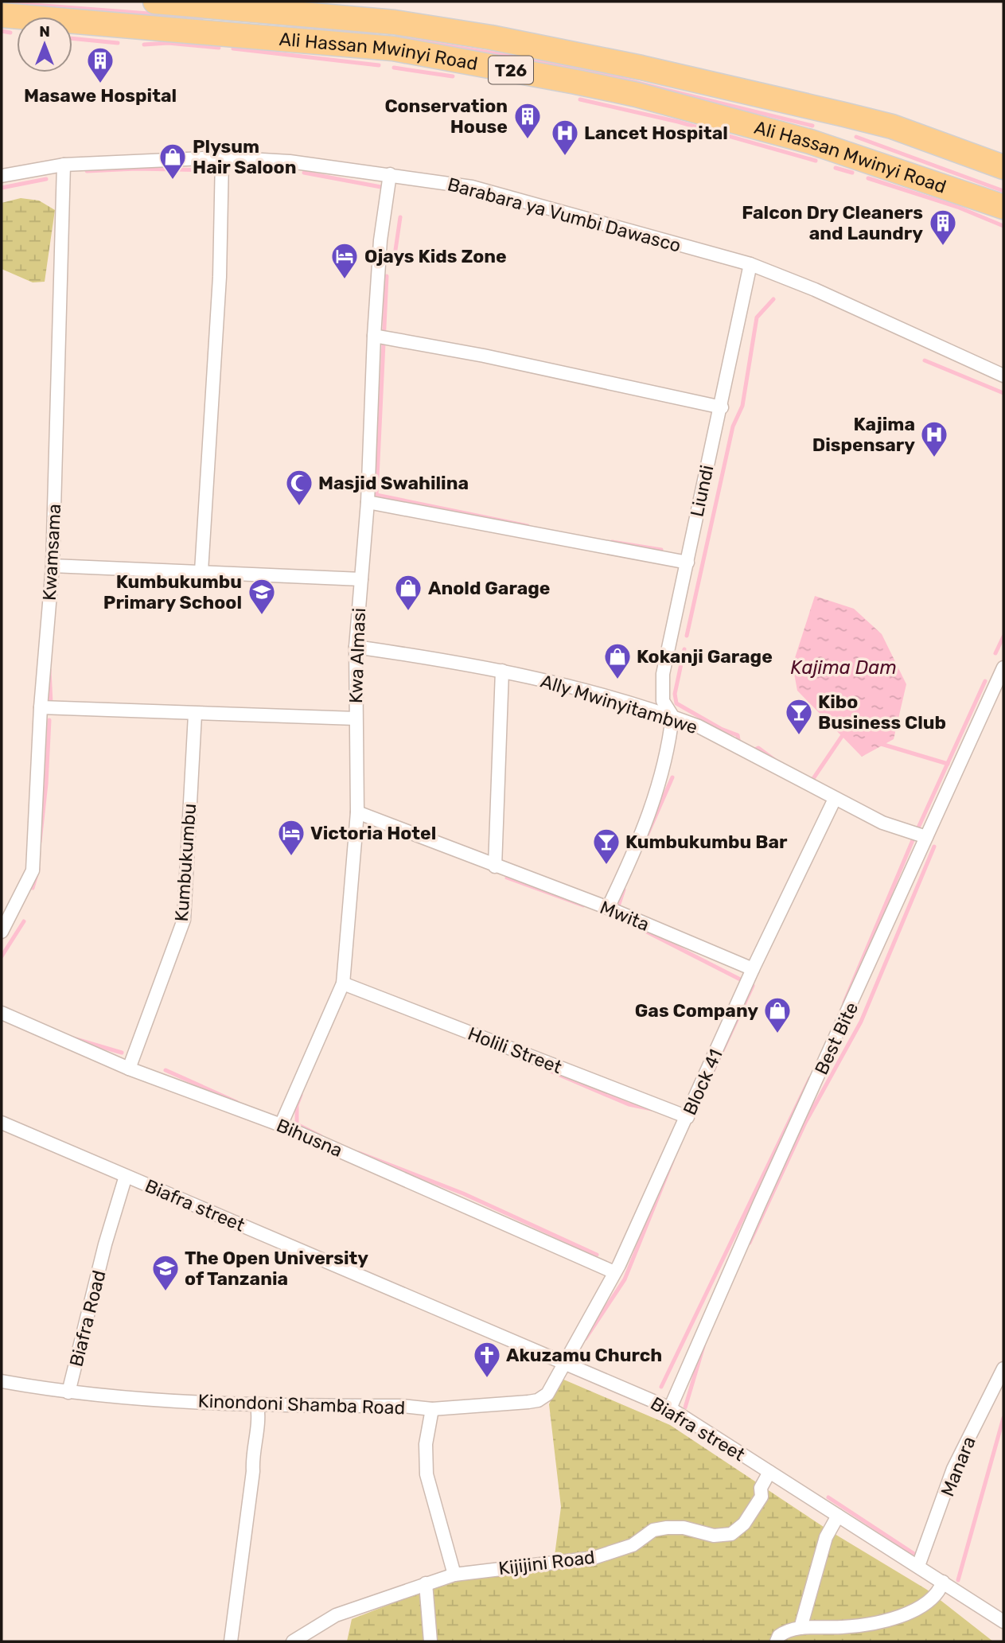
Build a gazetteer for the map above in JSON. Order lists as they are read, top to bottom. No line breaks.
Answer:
{"streets":{"highway":["Ali Hassan Mwinyi Road","T26"],"street":["Barabara ya Vumbi Dawasco","Liundi","Kwamsama","Kwa Almasi","Ally Mwinyitambwe","Kumbukumbu","Mwita","Best Bite","Holili Street","Block 41","Bihusna","Biafra street","Biafra Road","Kinondoni Shamba Road","Manara","Kijijini Road"]},"crossings":[["Barabara ya Vumbi Dawasco","Liundi"],["Barabara ya Vumbi Dawasco","Kwamsama"],["Barabara ya Vumbi Dawasco","Kwa Almasi"],["Liundi","Ally Mwinyitambwe"],["Kwa Almasi","Ally Mwinyitambwe"],["Kwa Almasi","Mwita"],["Kwa Almasi","Holili Street"],["Kwa Almasi","Bihusna"],["Ally Mwinyitambwe","Best Bite"],["Ally Mwinyitambwe","Block 41"],["Kumbukumbu","Bihusna"],["Mwita","Block 41"],["Best Bite","Biafra street"],["Holili Street","Block 41"],["Block 41","Bihusna"],["Block 41","Biafra street"],["Block 41","Kinondoni Shamba Road"],["Biafra street","Biafra Road"],["Biafra street","Manara"],["Biafra street","Kijijini Road"],["Biafra Road","Kinondoni Shamba Road"],["Kinondoni Shamba Road","Kijijini Road"]],"water":["Kajima Dam"],"places":{"building":["Masawe Hospital","Conservation House","Falcon Dry Cleaners and Laundry"],"hospital":["Lancet Hospital","Kajima Dispensary"],"shop":["Plysum Hair Saloon","Anold Garage","Kokanji Garage","Gas Company"],"hotel":["Ojays Kids Zone","Victoria Hotel"],"mosque":["Masjid Swahilina"],"school or university":["Kumbukumbu Primary School","The Open University of Tanzania"],"bar":["Kibo Business Club","Kumbukumbu Bar"],"church":["Akuzamu Church"]},"north":"top"}
